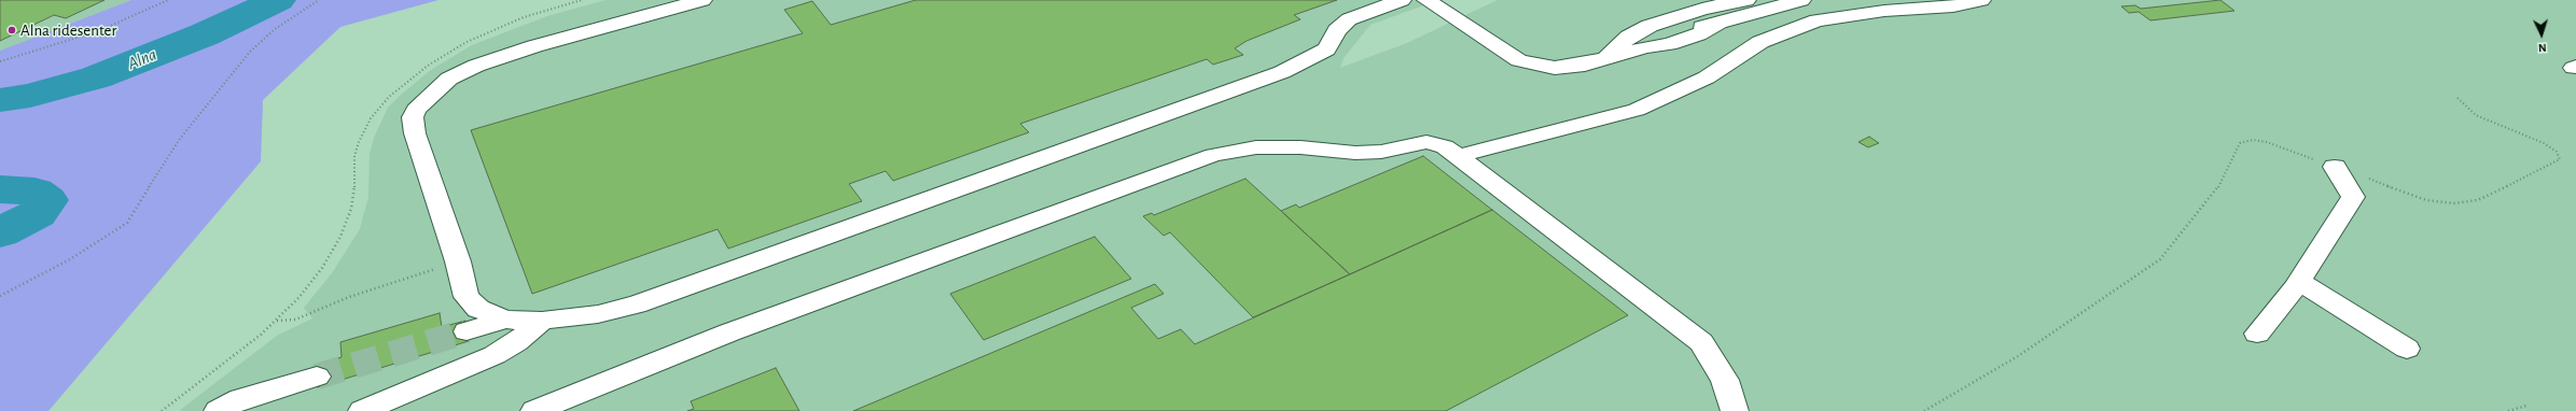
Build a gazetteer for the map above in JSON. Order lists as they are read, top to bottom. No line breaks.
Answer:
{"water":["Alna"],"places":["Alna ridesenter"],"north":"bottom"}
